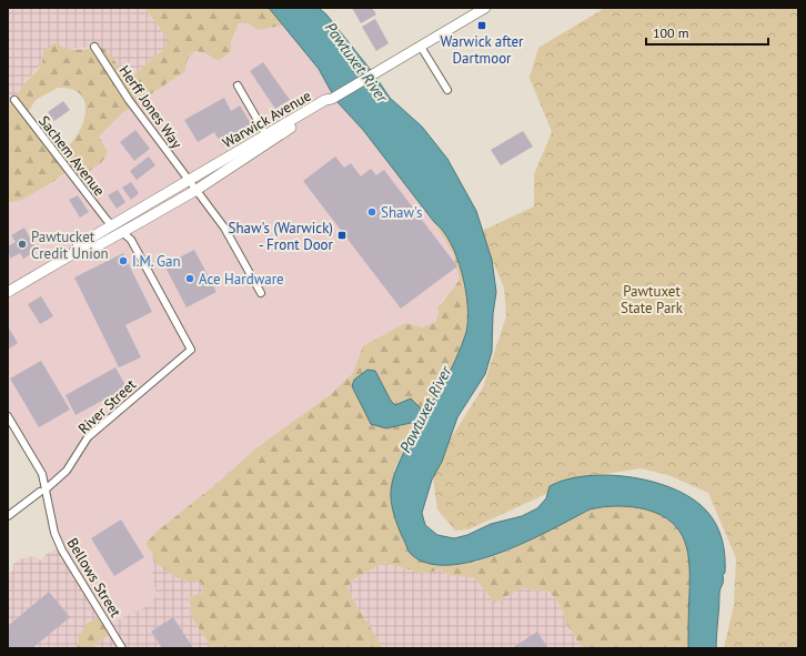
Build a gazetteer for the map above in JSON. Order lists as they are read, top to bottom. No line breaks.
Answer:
{"streets":{"main road":["Warwick Avenue"],"street":["Herff Jones Way","Sachem Avenue","River Street","Bellows Street"]},"crossings":[["Herff Jones Way","Warwick Avenue"],["Warwick Avenue","Sachem Avenue"],["Warwick Avenue","River Street"],["River Street","Bellows Street"]],"water":["Pawtuxet River"],"parks":["Pawtuxet State Park"],"places":{"transit":["Warwick after Dartmoor","Shaw's (Warwick) - Front Door"],"other":["Shaw's","Pawtucket Credit Union","I.M. Gan","Ace Hardware"]},"scale_bar":"100 m"}
